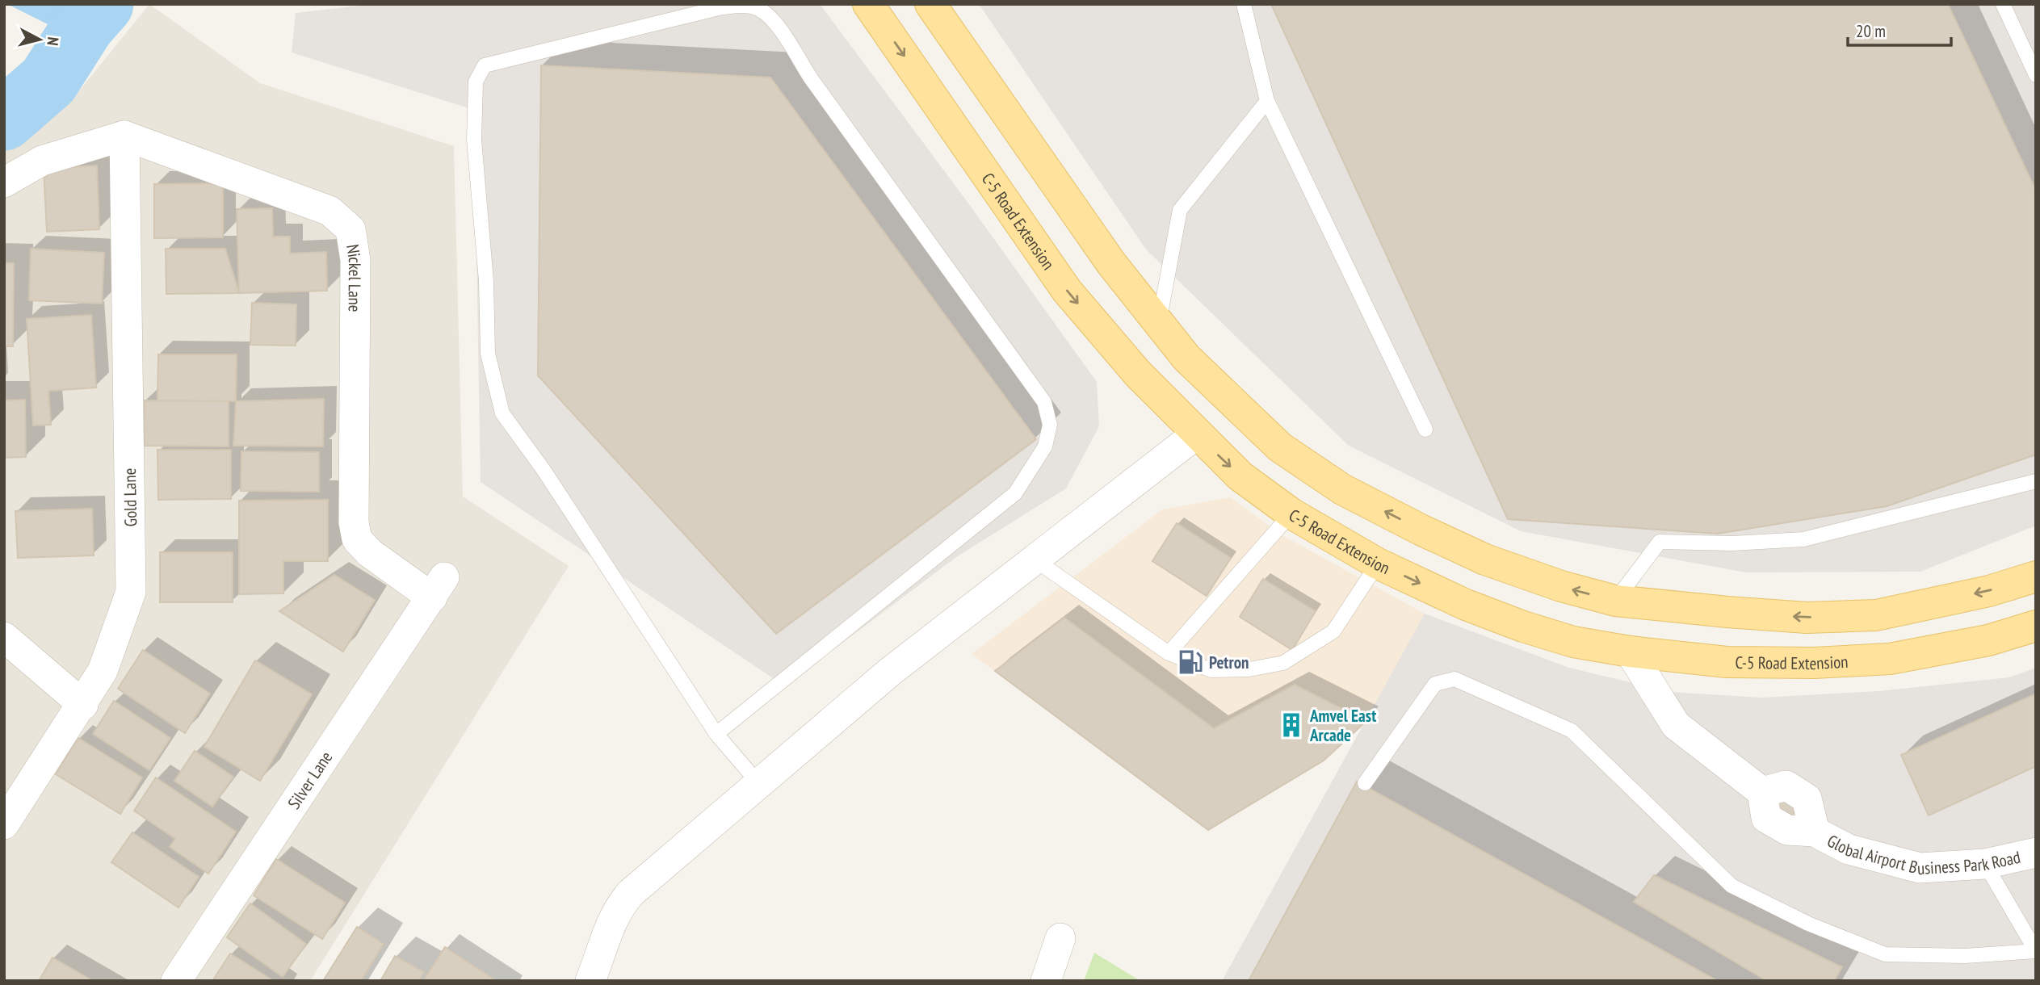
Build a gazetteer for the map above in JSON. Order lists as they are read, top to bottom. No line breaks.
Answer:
{"streets":{"main road":["C-5 Road Extension"],"street":["Nickel Lane","Gold Lane","Silver Lane","Global Airport Business Park Road"]},"crossings":[["C-5 Road Extension","Global Airport Business Park Road"],["Nickel Lane","Gold Lane"],["Nickel Lane","Silver Lane"]],"places":{"fuel station":["Petron"],"building":["Amvel East Arcade"]},"scale_bar":"20 m","north":"right"}
